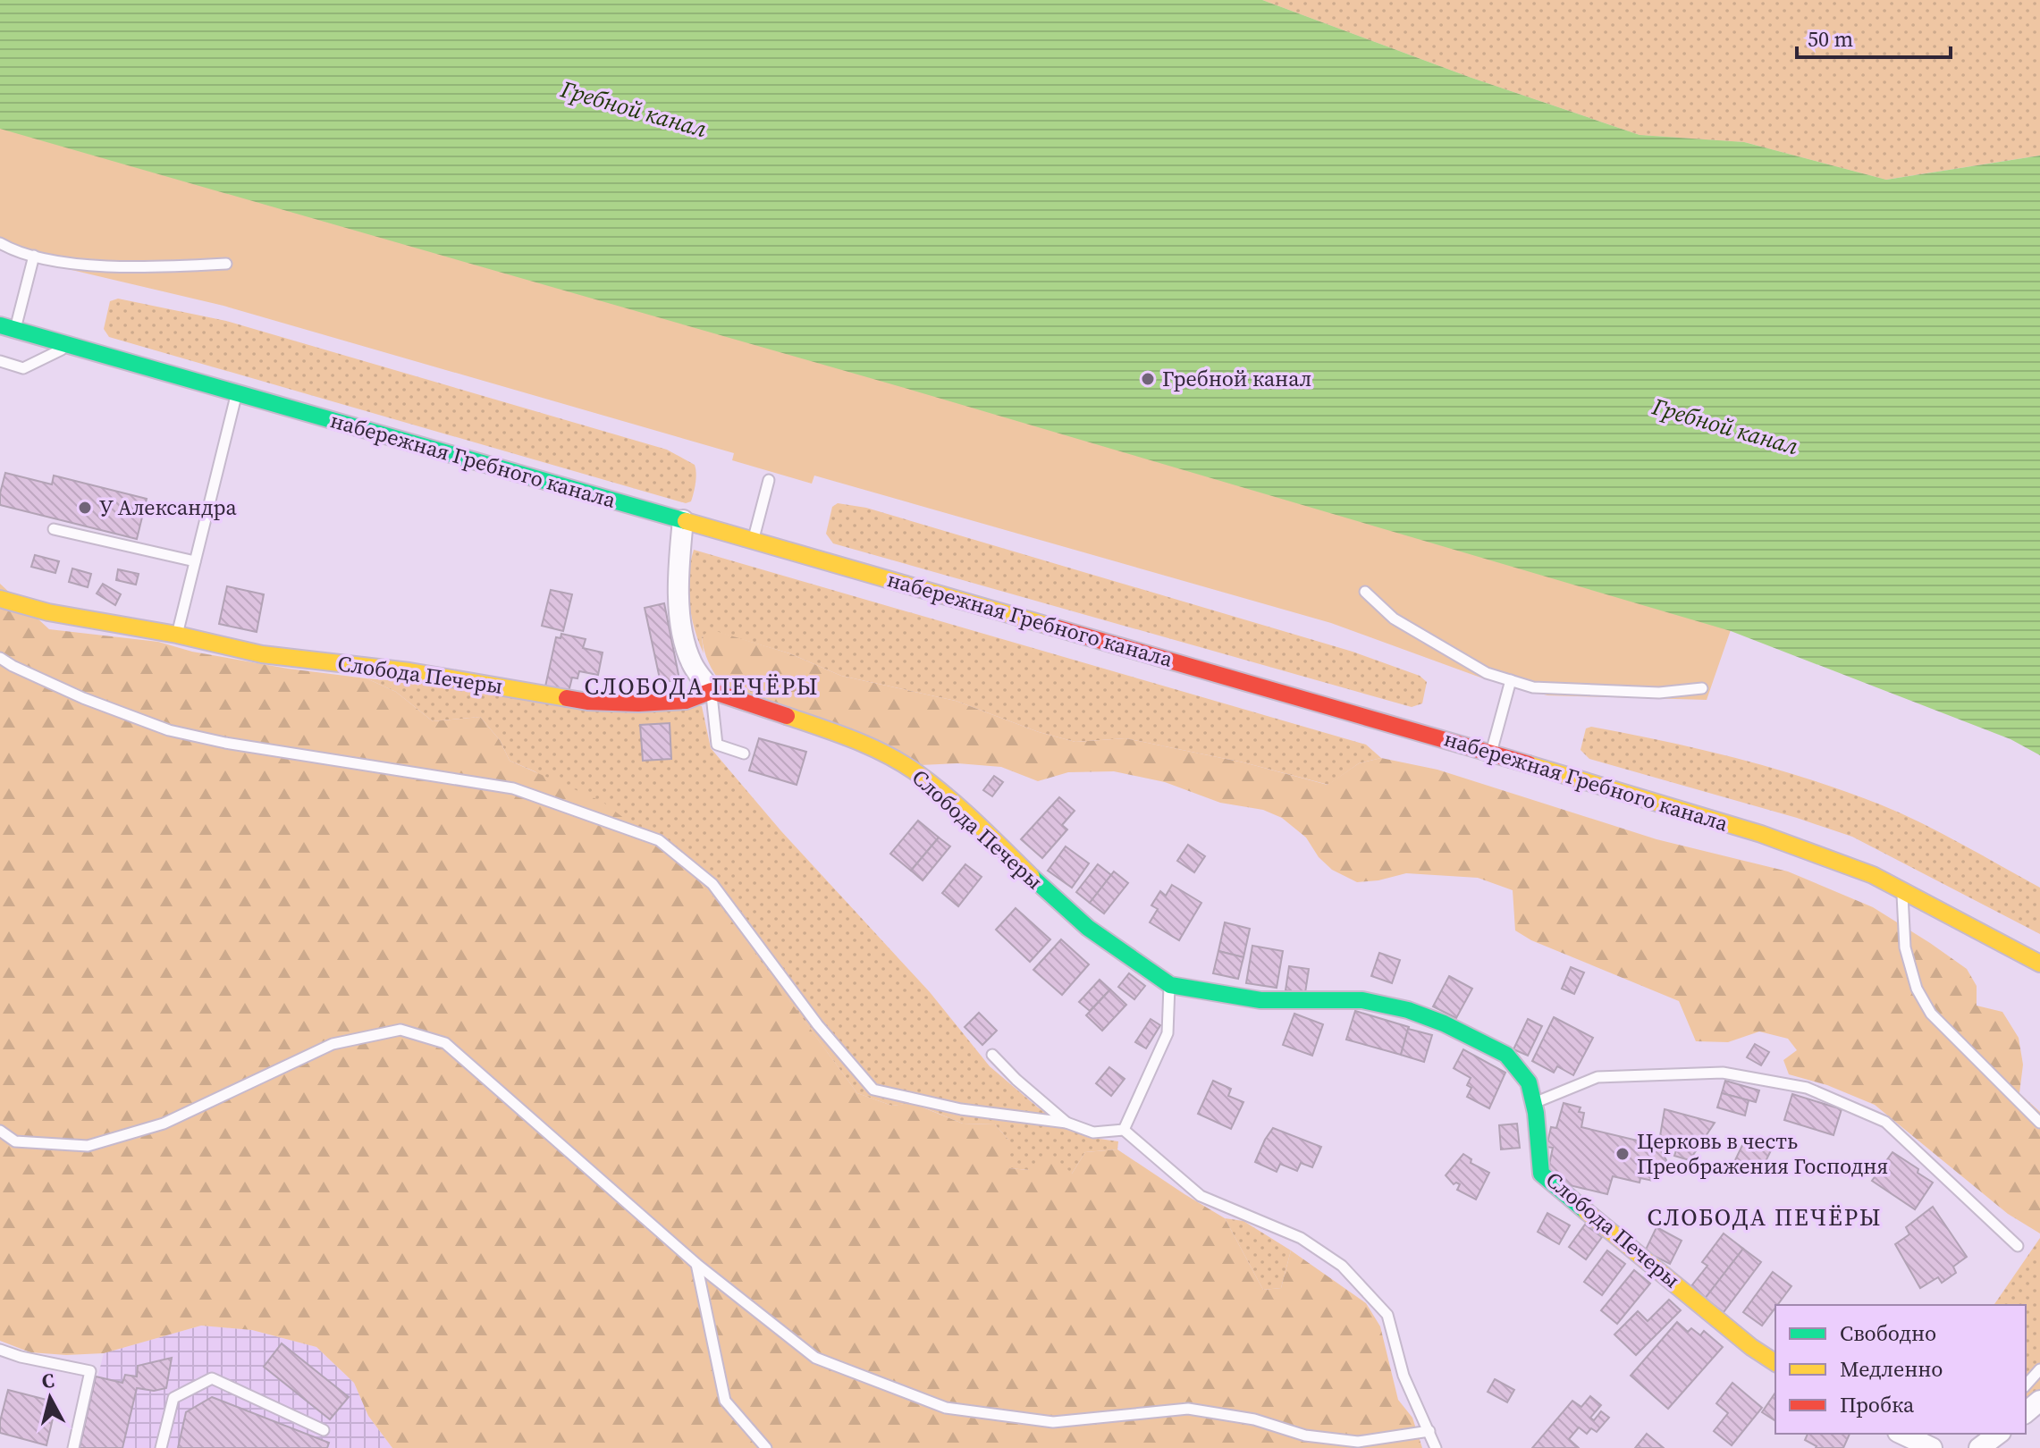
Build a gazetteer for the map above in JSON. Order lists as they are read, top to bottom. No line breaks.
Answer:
{"streets":{"street":["набережная Гребного канала","Слобода Печеры"]},"districts":["СЛОБОДА ПЕЧЁРЫ","СЛОБОДА ПЕЧЁРЫ"],"water":["Гребной канал"],"places":["Гребной канал","У Александра","Церковь в честь Преображения Господня"],"legend":["Свободно","Медленно","Пробка"],"scale_bar":"50 m","north":"top"}
